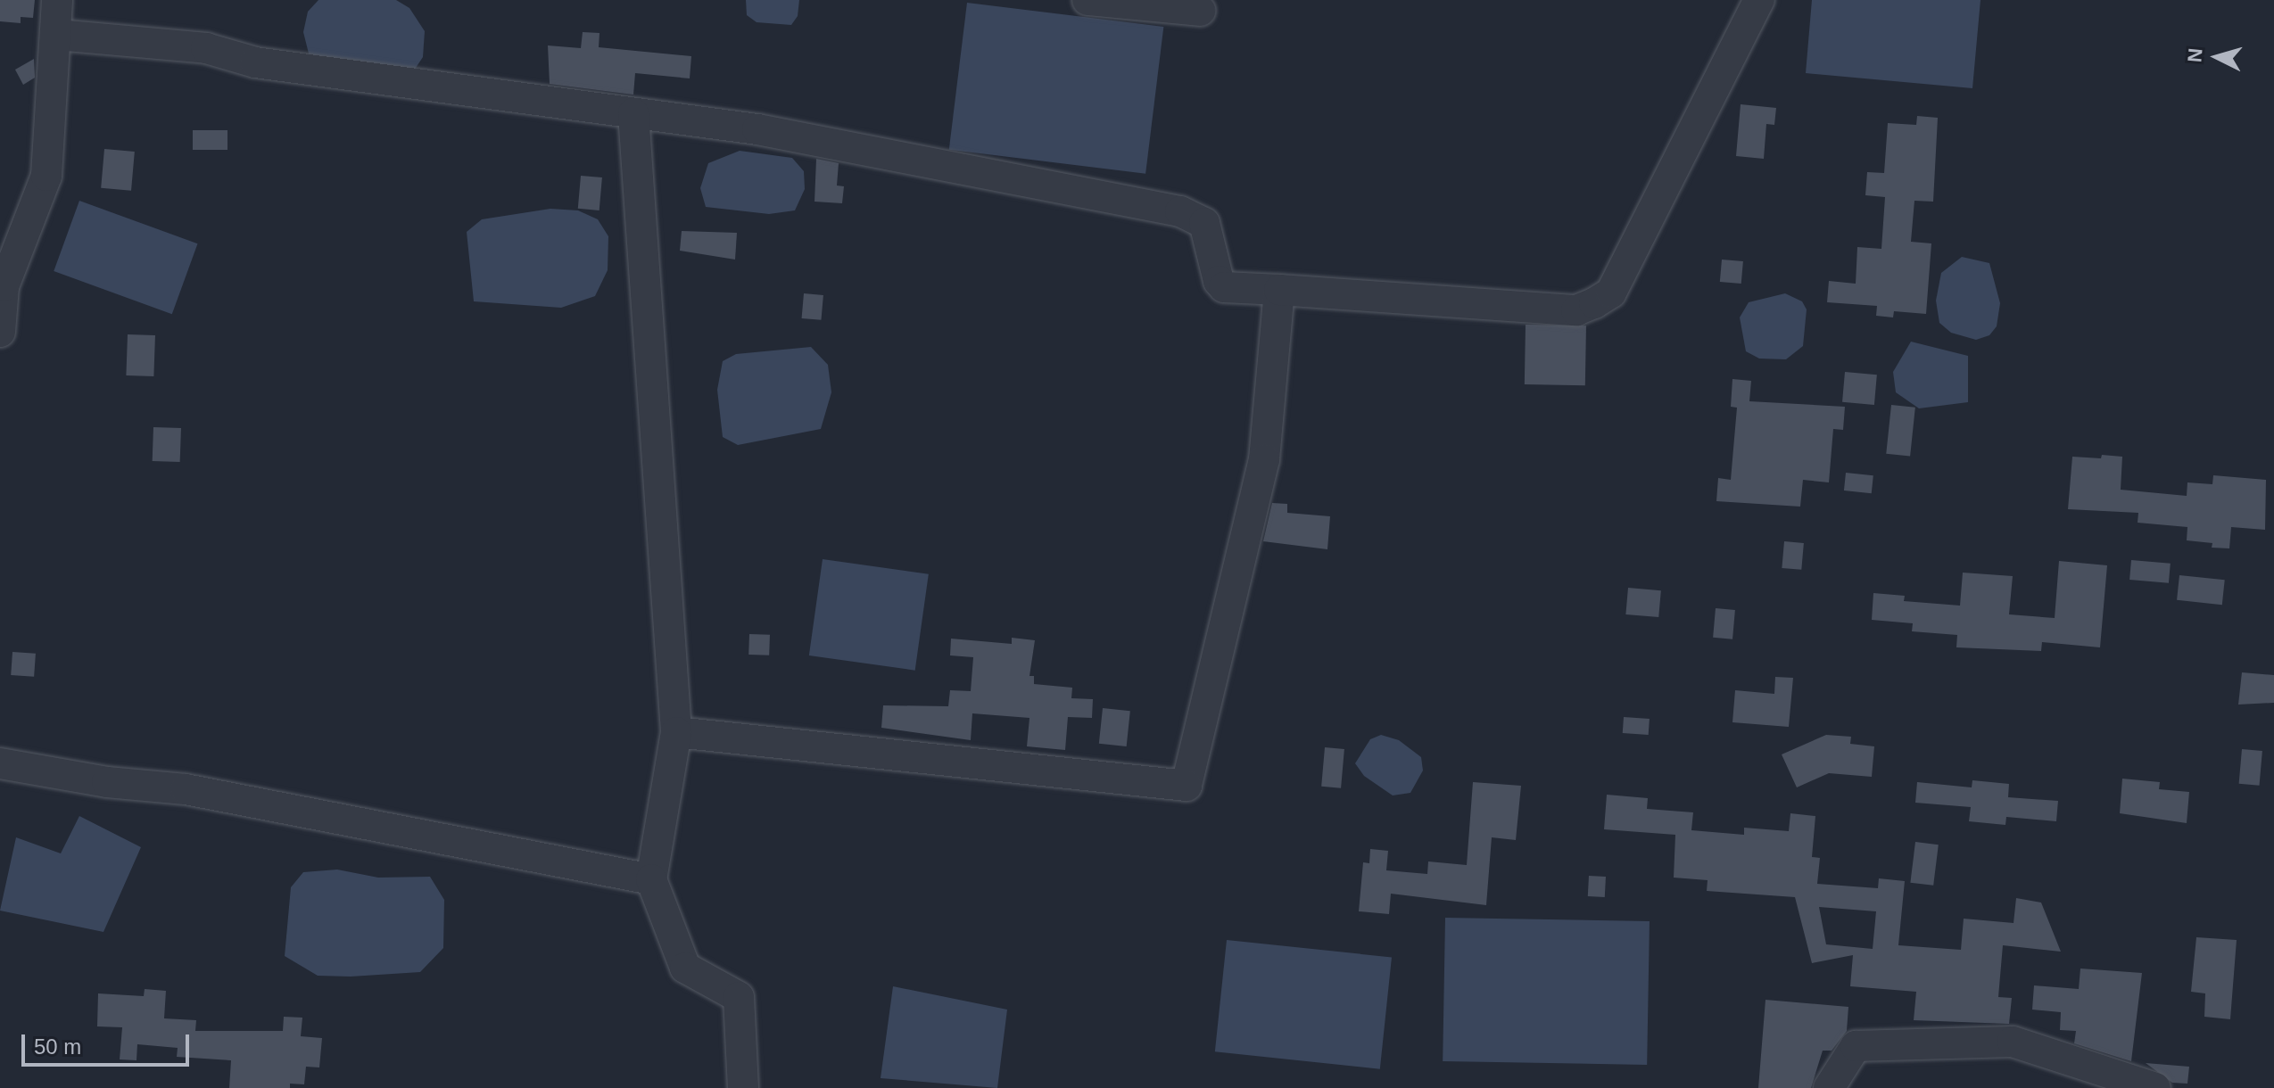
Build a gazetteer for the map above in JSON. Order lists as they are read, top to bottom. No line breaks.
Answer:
{"scale_bar":"50 m","north":"left"}
